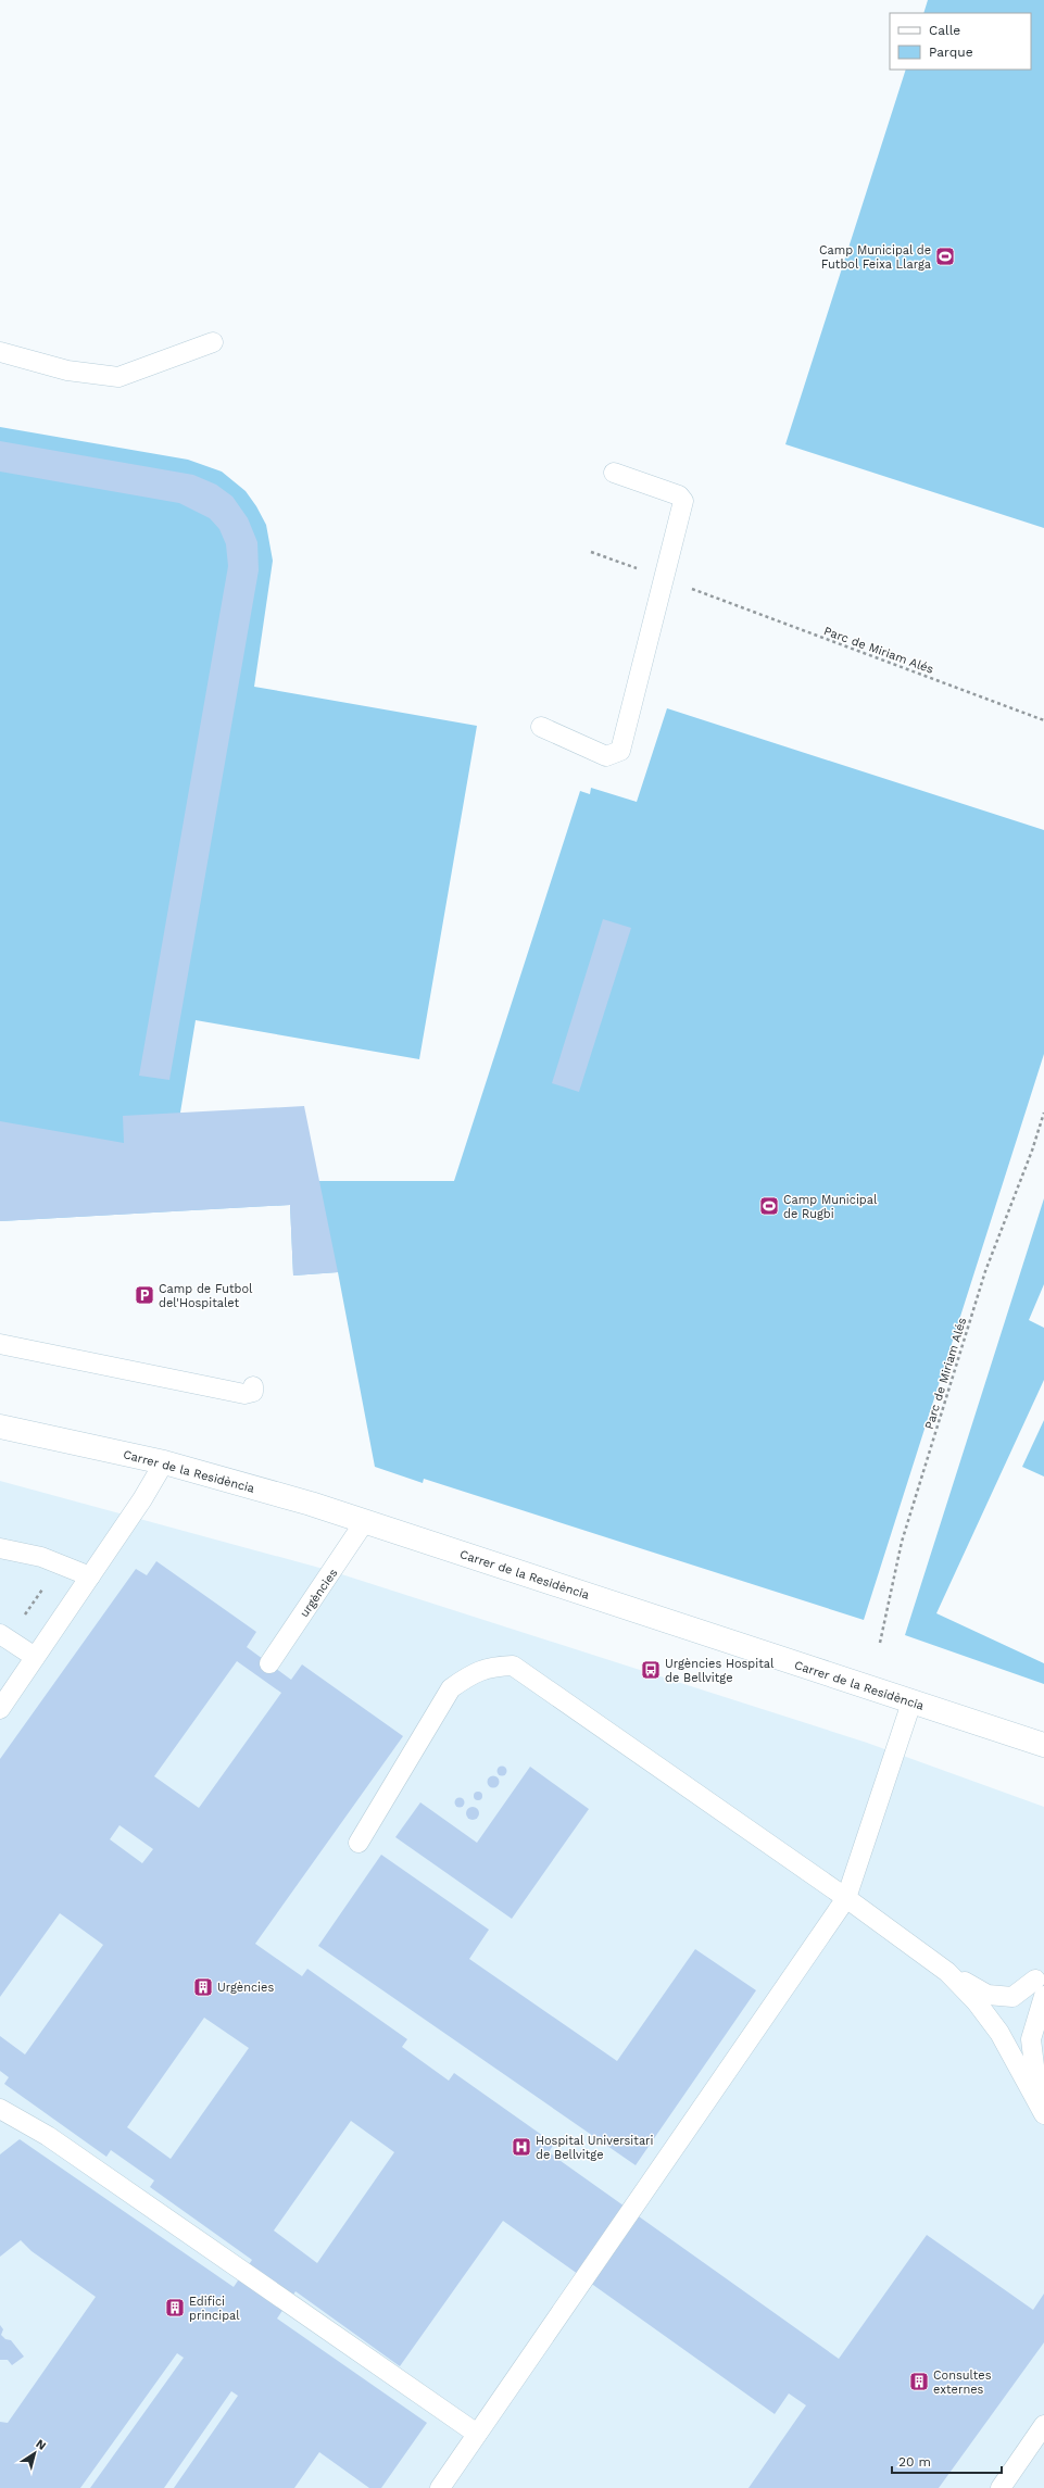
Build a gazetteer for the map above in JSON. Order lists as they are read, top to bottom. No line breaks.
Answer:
{"streets":{"street":["Carrer de la Residència"],"lane":["urgències"],"path":["Parc de Miriam Alés"]},"crossings":[["Carrer de la Residència","urgències"]],"places":{"sports":["Camp Municipal de Futbol Feixa Llarga","Camp Municipal de Rugbi"],"parking":["Camp de Futbol del'Hospitalet"],"bus stop":["Urgències Hospital de Bellvitge"],"building":["Urgències","Edifici principal","Consultes externes"],"hospital":["Hospital Universitari de Bellvitge"]},"legend":["Calle","Parque"],"scale_bar":"20 m","north":"top right"}
